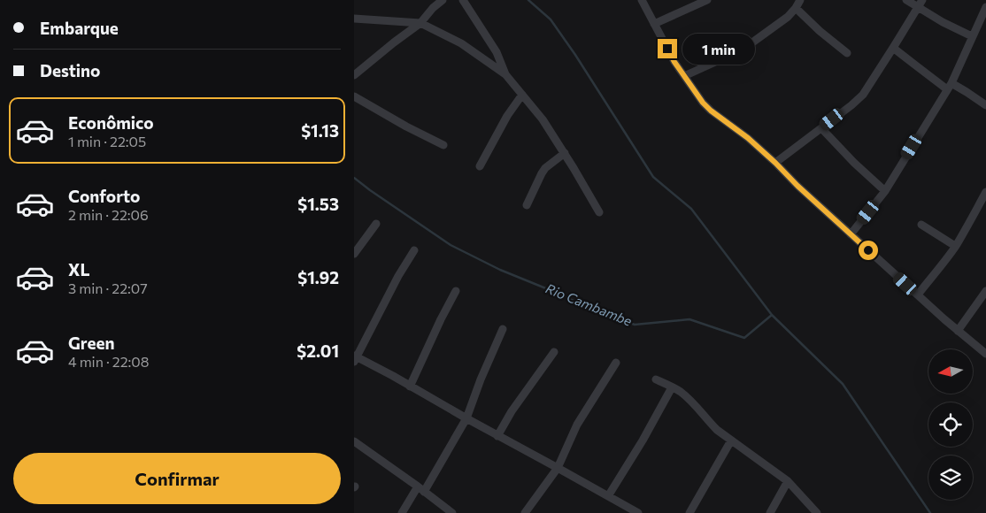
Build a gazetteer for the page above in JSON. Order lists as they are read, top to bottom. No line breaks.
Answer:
{"water":["Rio Cambambe"],"north":"left","page":{"banner":["Embarque","Destino"],"bubble":"1 min","list":[{"name":"Econômico","note":"1 min · 22:05","value":"$1.13"},{"name":"Conforto","note":"2 min · 22:06","value":"$1.53"},{"name":"XL","note":"3 min · 22:07","value":"$1.92"},{"name":"Green","note":"4 min · 22:08","value":"$2.01"}],"buttons":"Confirmar"}}
